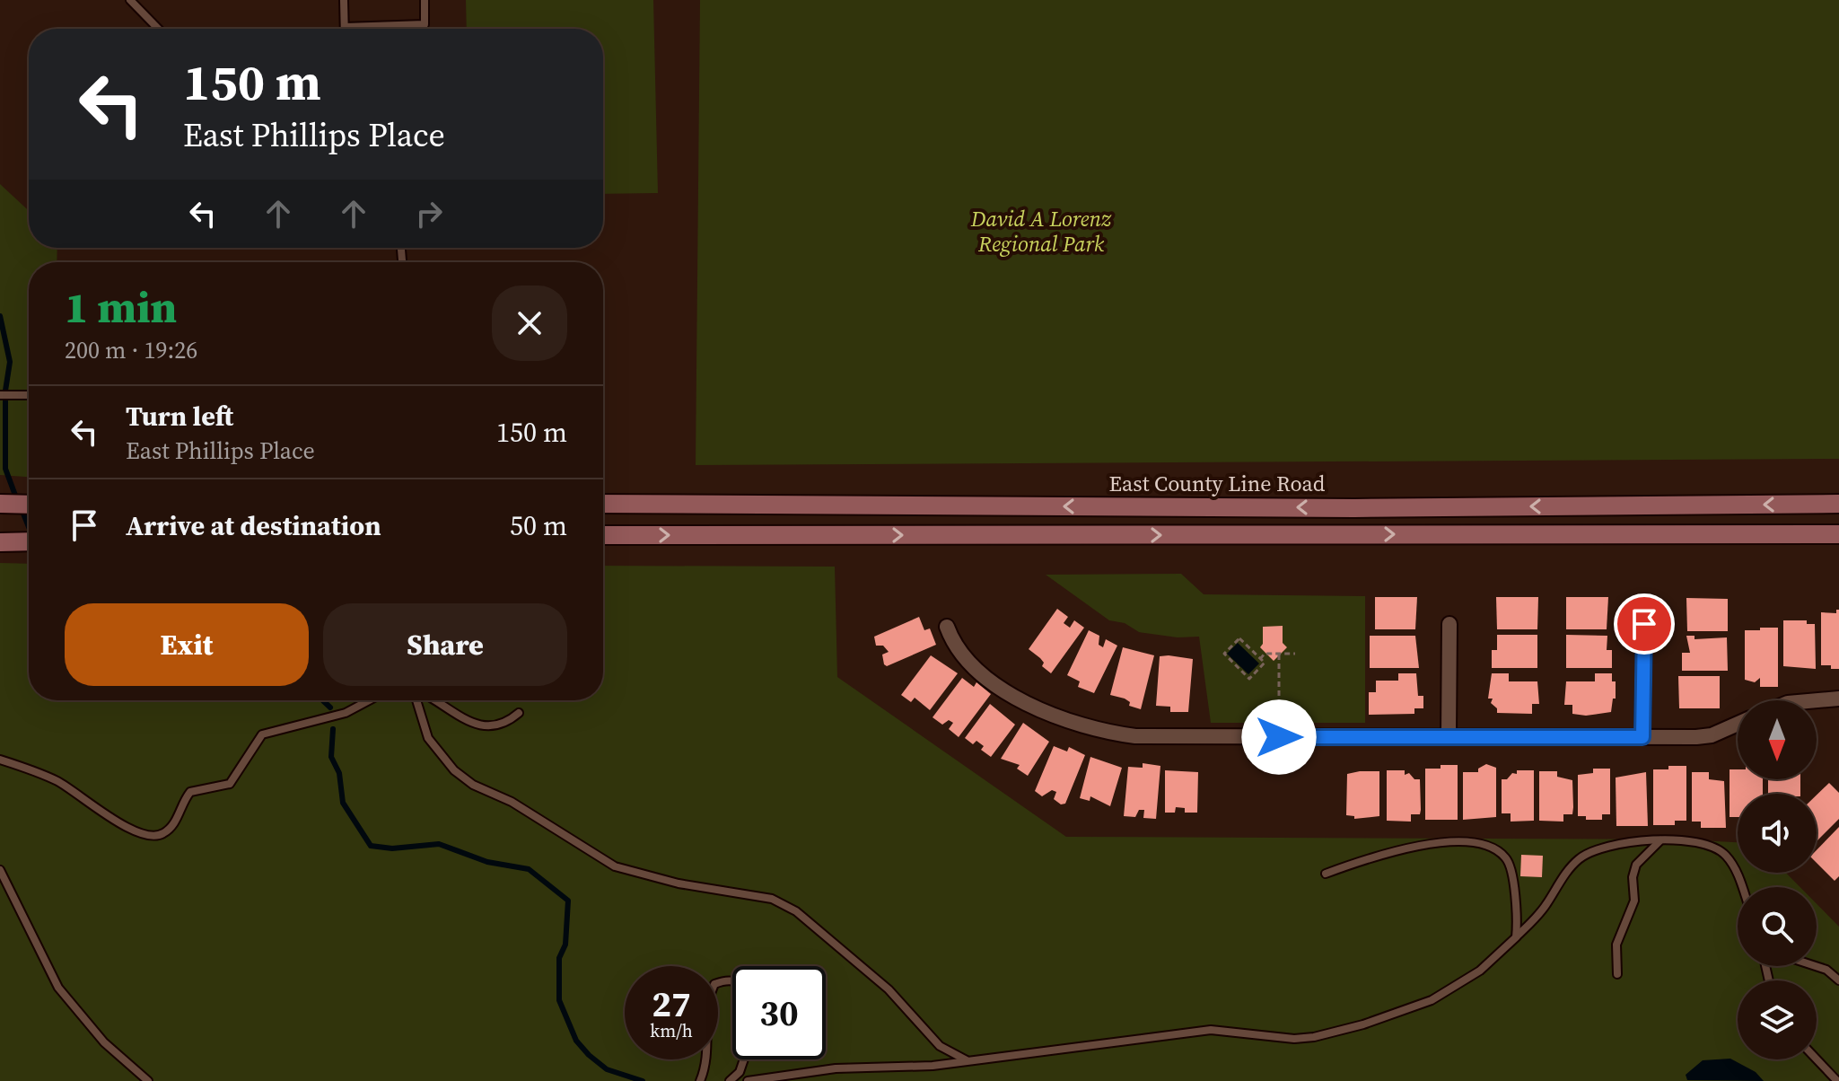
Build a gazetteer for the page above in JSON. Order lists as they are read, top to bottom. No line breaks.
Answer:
{"streets":{"main road":["East County Line Road"]},"parks":["David A Lorenz Regional Park"],"north":"bottom","page":{"turn":["150 m","East Phillips Place"],"heading":["1 min","200 m · 19:26"],"list":[{"name":"Turn left","note":"East Phillips Place","value":"150 m"},{"name":"Arrive at destination","value":"50 m"}],"buttons":["Exit","Share"],"speed":"27 km/h","limit":"30"}}
